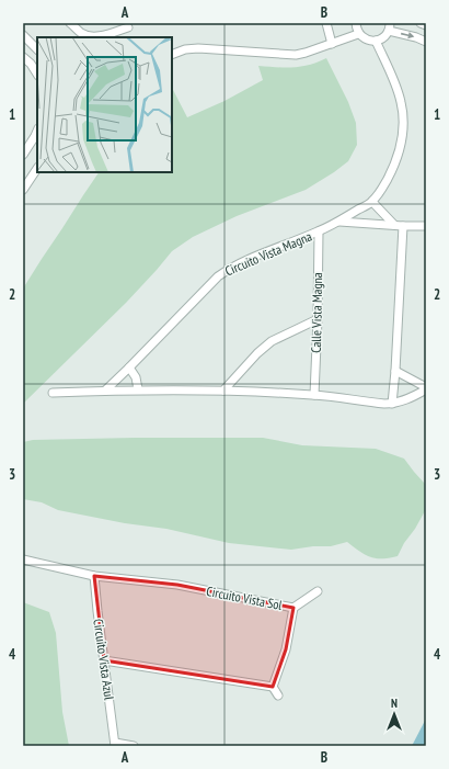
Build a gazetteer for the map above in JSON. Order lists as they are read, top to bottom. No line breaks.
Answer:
{"streets":{"street":["Circuito Vista Magna","Calle Vista Magna","Circuito Vista Sol","Circuito Vista Azul"]},"crossings":[["Circuito Vista Magna","Calle Vista Magna"],["Circuito Vista Sol","Circuito Vista Azul"]],"north":"top","grid":{"columns":["A","B"],"rows":["1","2","3","4"]}}
